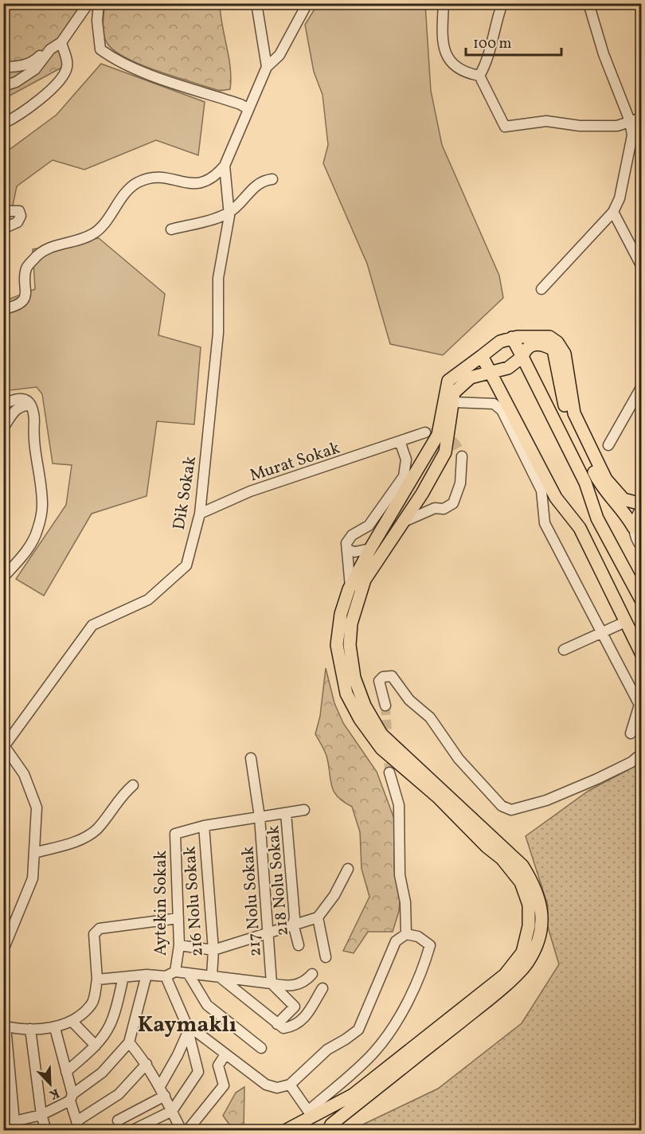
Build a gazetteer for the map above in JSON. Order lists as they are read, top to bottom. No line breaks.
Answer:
{"streets":{"street":["Murat Sokak","Dik Sokak","218 Nolu Sokak","216 Nolu Sokak","217 Nolu Sokak","Aytekin Sokak"]},"crossings":[["Murat Sokak","Dik Sokak"],["216 Nolu Sokak","Aytekin Sokak"]],"districts":["Kaymaklı"],"scale_bar":"100 m","north":"bottom right"}
